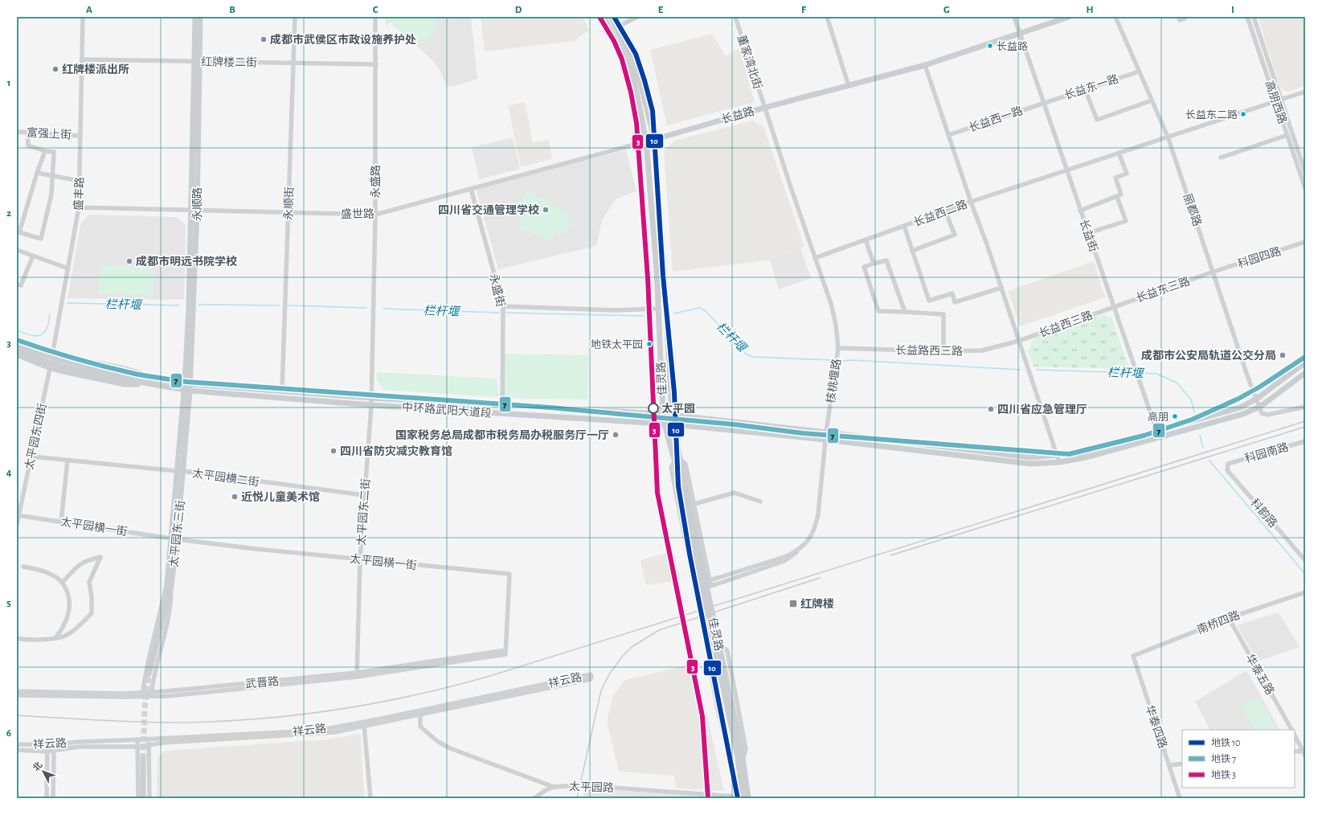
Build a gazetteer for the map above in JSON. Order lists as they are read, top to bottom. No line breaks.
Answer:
{"streets":{"main road":["长益路","永顺路","佳灵路","中环路武阳大道段","太平园东三街"],"street":["红牌楼二街","董家湾北街","长益东一路","高朋西路","长益西一路","富强上街","永盛路","盛丰路","永顺街","丽都路","长益西二路","盛世路","长益街","科园四路","长益东三路","永盛街","长益西三路","长益路西三路","核桃堰路","太平园东四街","科园南路","太平园横二街","太平园东二街","科韵路","太平园横一街","南桥四路","华泰五路","祥云路","武晋路","华泰四路","太平园路"]},"crossings":[["红牌楼二街","永盛路"],["红牌楼二街","盛丰路"],["红牌楼二街","永顺街"],["红牌楼二街","永顺路"],["董家湾北街","长益路"],["董家湾北街","核桃堰路"],["长益东一路","长益西一路"],["长益东一路","丽都路"],["长益东一路","长益街"],["长益路","盛世路"],["长益路","长益街"],["长益路","佳灵路"],["长益路","核桃堰路"],["长益西一路","长益街"],["富强上街","盛丰路"],["永盛路","盛世路"],["永盛路","中环路武阳大道段"],["永盛路","太平园东二街"],["盛丰路","盛世路"],["盛丰路","太平园东四街"],["永顺街","盛世路"],["永顺街","中环路武阳大道段"],["永顺路","盛世路"],["永顺路","中环路武阳大道段"],["永顺路","太平园东三街"],["丽都路","科园四路"],["丽都路","长益东三路"],["丽都路","中环路武阳大道段"],["长益西二路","长益街"],["长益西二路","核桃堰路"],["盛世路","永盛街"],["盛世路","佳灵路"],["长益街","长益东三路"],["长益街","长益西三路"],["长益街","中环路武阳大道段"],["科园四路","长益东三路"],["长益东三路","长益西三路"],["永盛街","中环路武阳大道段"],["长益西三路","长益路西三路"],["长益路西三路","核桃堰路"],["佳灵路","核桃堰路"],["佳灵路","中环路武阳大道段"],["佳灵路","太平园路"],["核桃堰路","中环路武阳大道段"],["中环路武阳大道段","太平园东二街"],["中环路武阳大道段","太平园东三街"],["太平园东四街","太平园横二街"],["太平园东四街","太平园横一街"],["科园南路","科韵路"],["太平园横二街","太平园东二街"],["太平园横二街","太平园东三街"],["太平园东二街","太平园横一街"],["太平园东二街","武晋路"],["太平园横一街","太平园东三街"],["太平园横一街","武晋路"],["南桥四路","华泰五路"],["南桥四路","华泰四路"]],"water":["栏杆堰"],"places":{"other":["成都市武侯区市政设施养护处","长益路","红牌楼派出所","长益东二路","四川省交通管理学校","成都市明远书院学校","地铁太平园","成都市公安局轨道公交分局","太平园","四川省应急管理厅","高朋","国家税务总局成都市税务局办税服务厅一厅","四川省防灾减灾教育馆","近悦儿童美术馆"],"transit":["红牌楼"]},"lines":["metro line 10","metro line 3","metro line 7"],"legend":["地铁 10","地铁 7","地铁 3"],"north":"top left","grid":{"columns":["A","B","C","D","E","F","G","H","I"],"rows":["1","2","3","4","5","6"]}}
